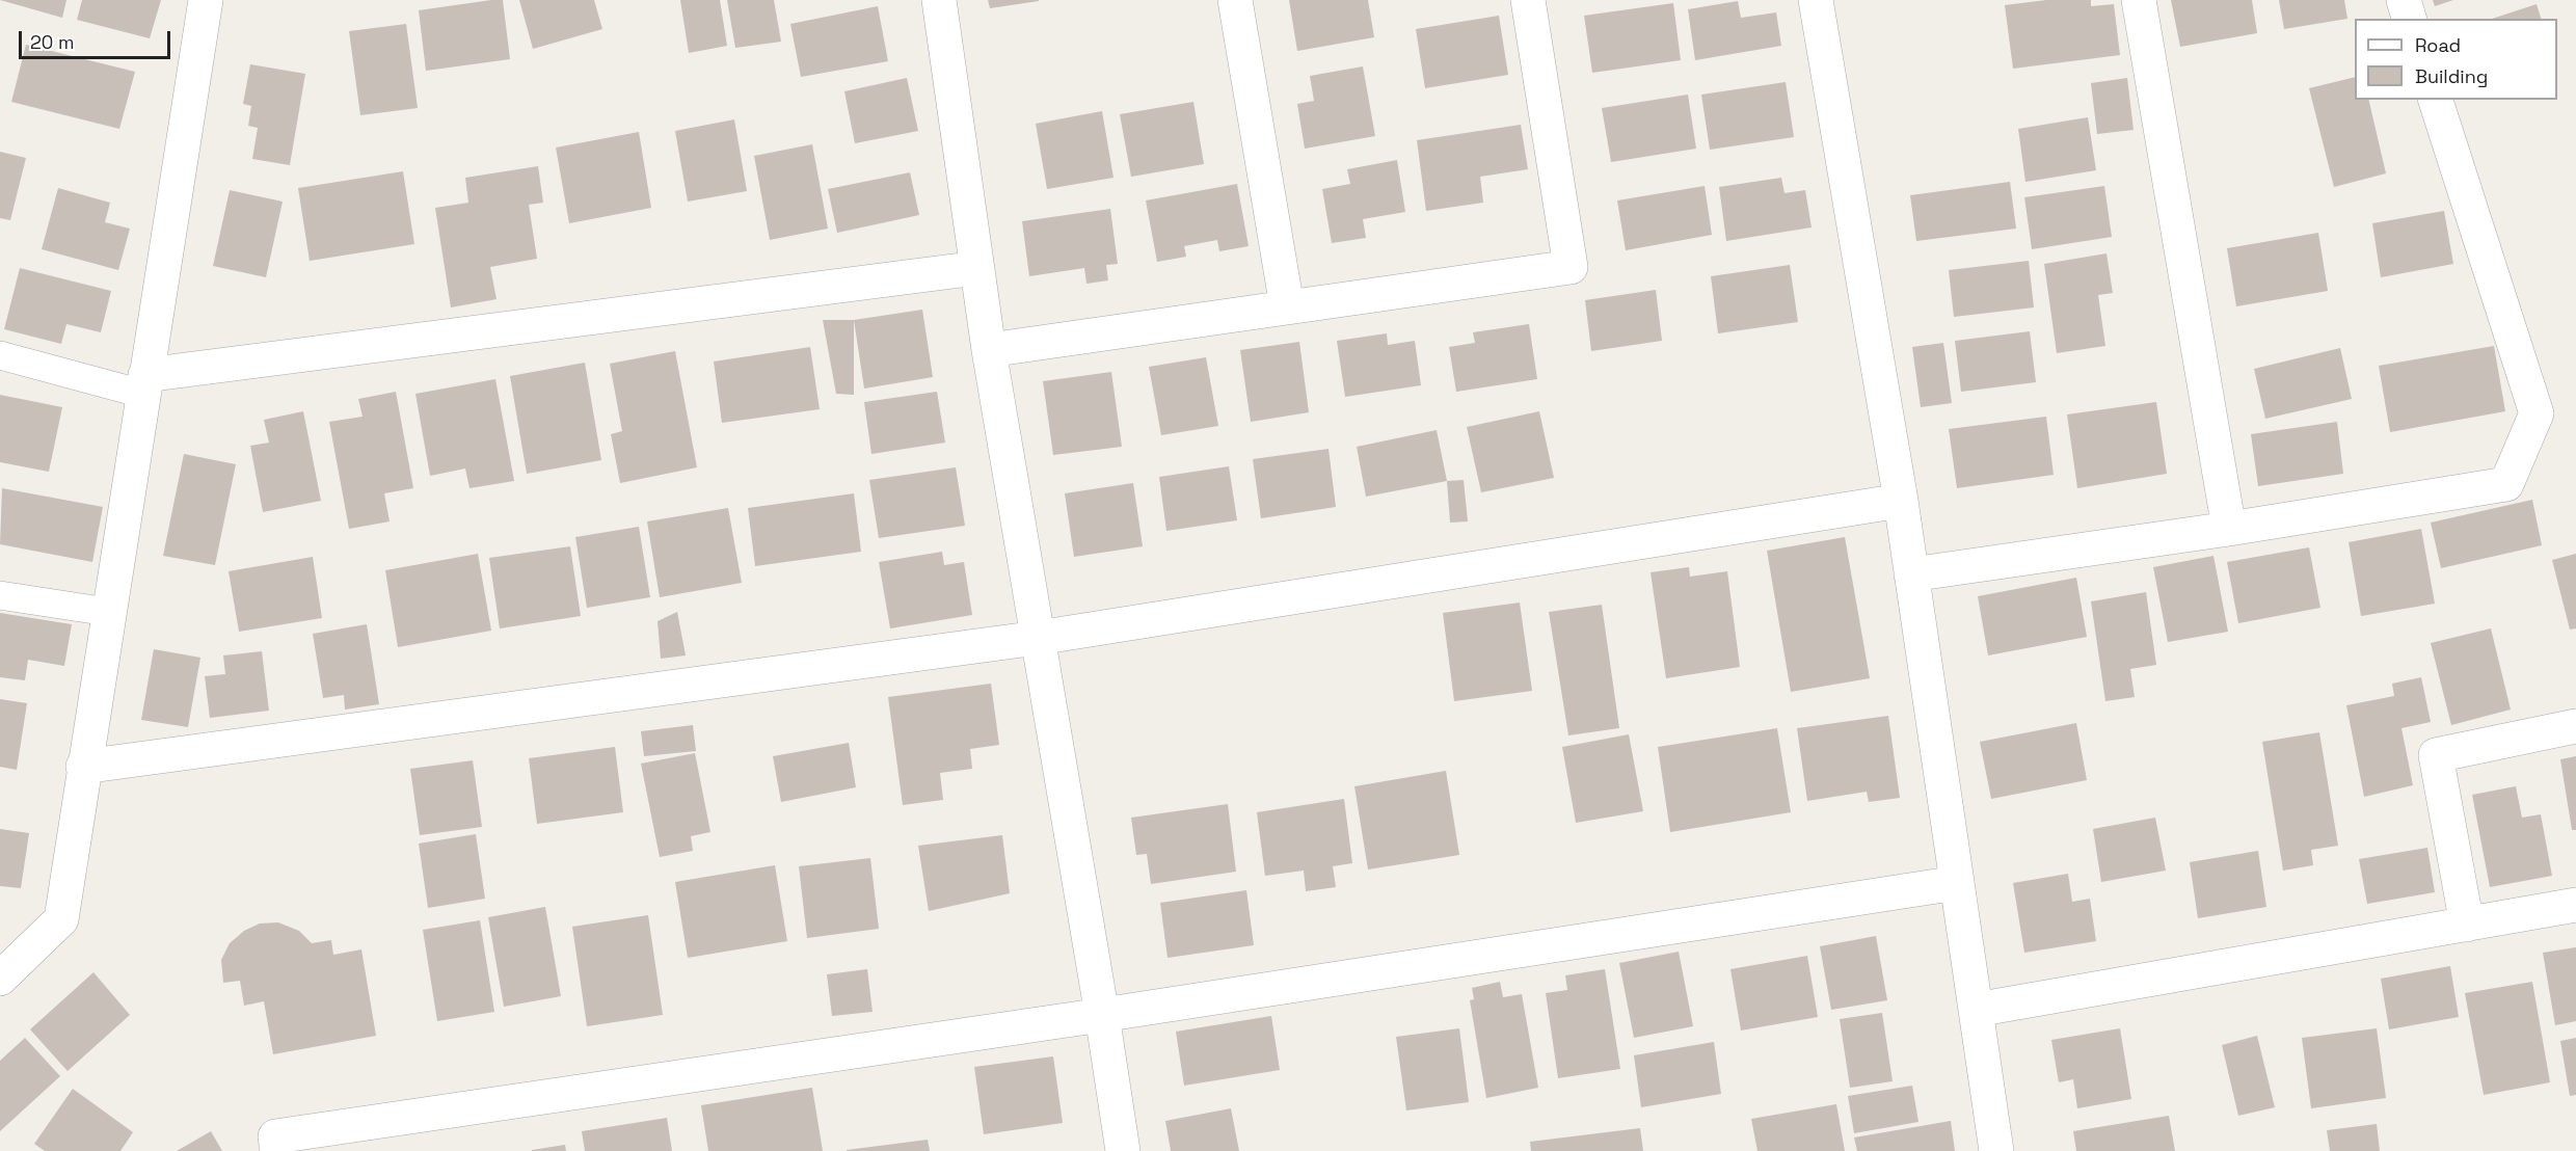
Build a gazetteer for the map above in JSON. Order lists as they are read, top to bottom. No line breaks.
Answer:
{"legend":["Road","Building"],"scale_bar":"20 m"}
